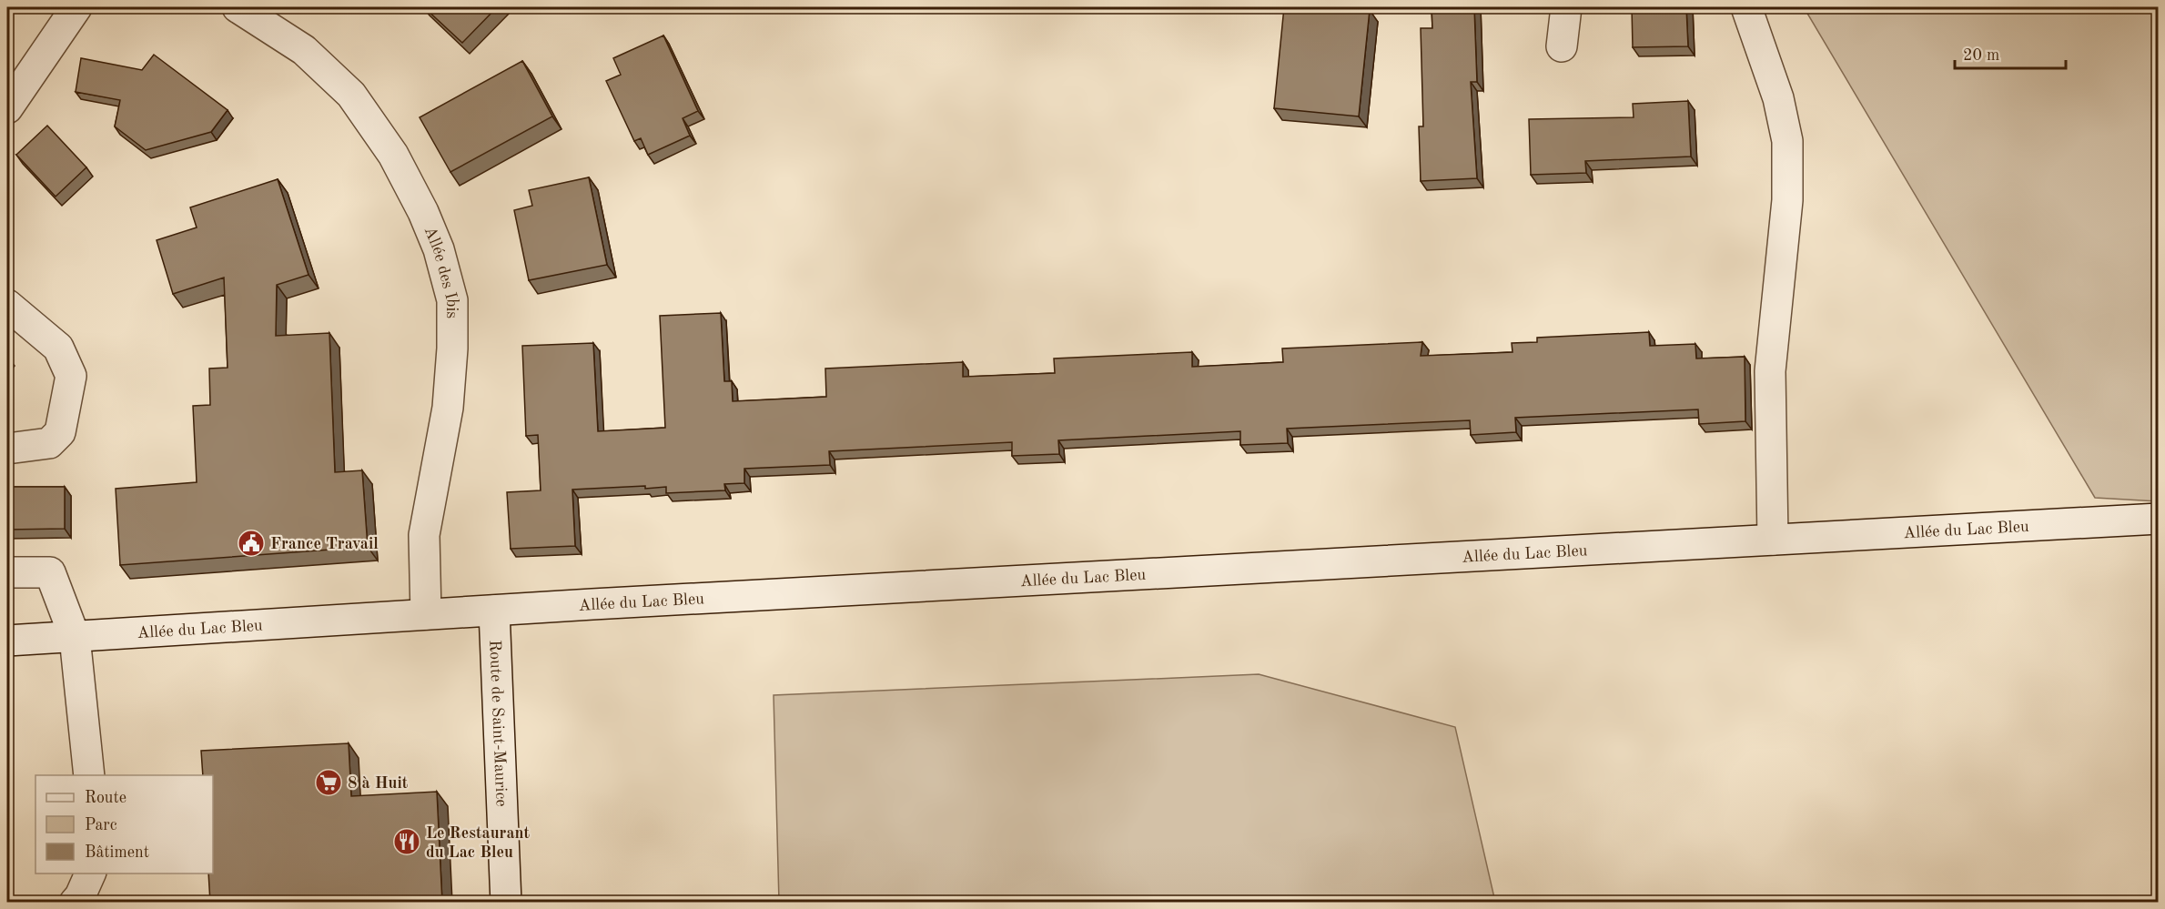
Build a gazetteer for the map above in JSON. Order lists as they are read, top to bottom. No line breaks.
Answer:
{"streets":{"street":["Allée des Ibis","Allée du Lac Bleu","Route de Saint-Maurice"]},"crossings":[["Allée des Ibis","Allée du Lac Bleu"],["Allée du Lac Bleu","Route de Saint-Maurice"]],"places":{"public building":["France Travail"],"supermarket":["8 à Huit"],"restaurant":["Le Restaurant du Lac Bleu"]},"legend":["Route","Parc","Bâtiment"],"scale_bar":"20 m"}
